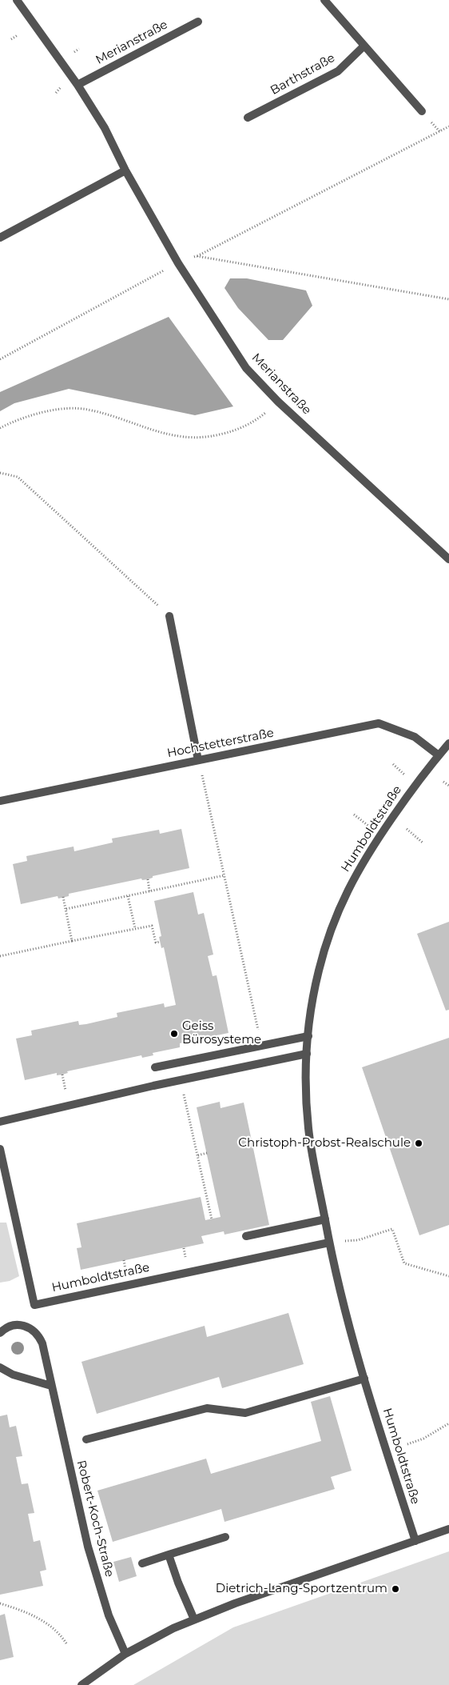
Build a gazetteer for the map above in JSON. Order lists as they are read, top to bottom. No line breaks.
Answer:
{"streets":{"street":["Merianstraße","Barthstraße","Hochstetterstraße","Humboldtstraße","Robert-Koch-Straße"]},"crossings":[["Hochstetterstraße","Humboldtstraße"]],"places":["Geiss Bürosysteme","Christoph-Probst-Realschule","Dietrich-Lang-Sportzentrum"]}
